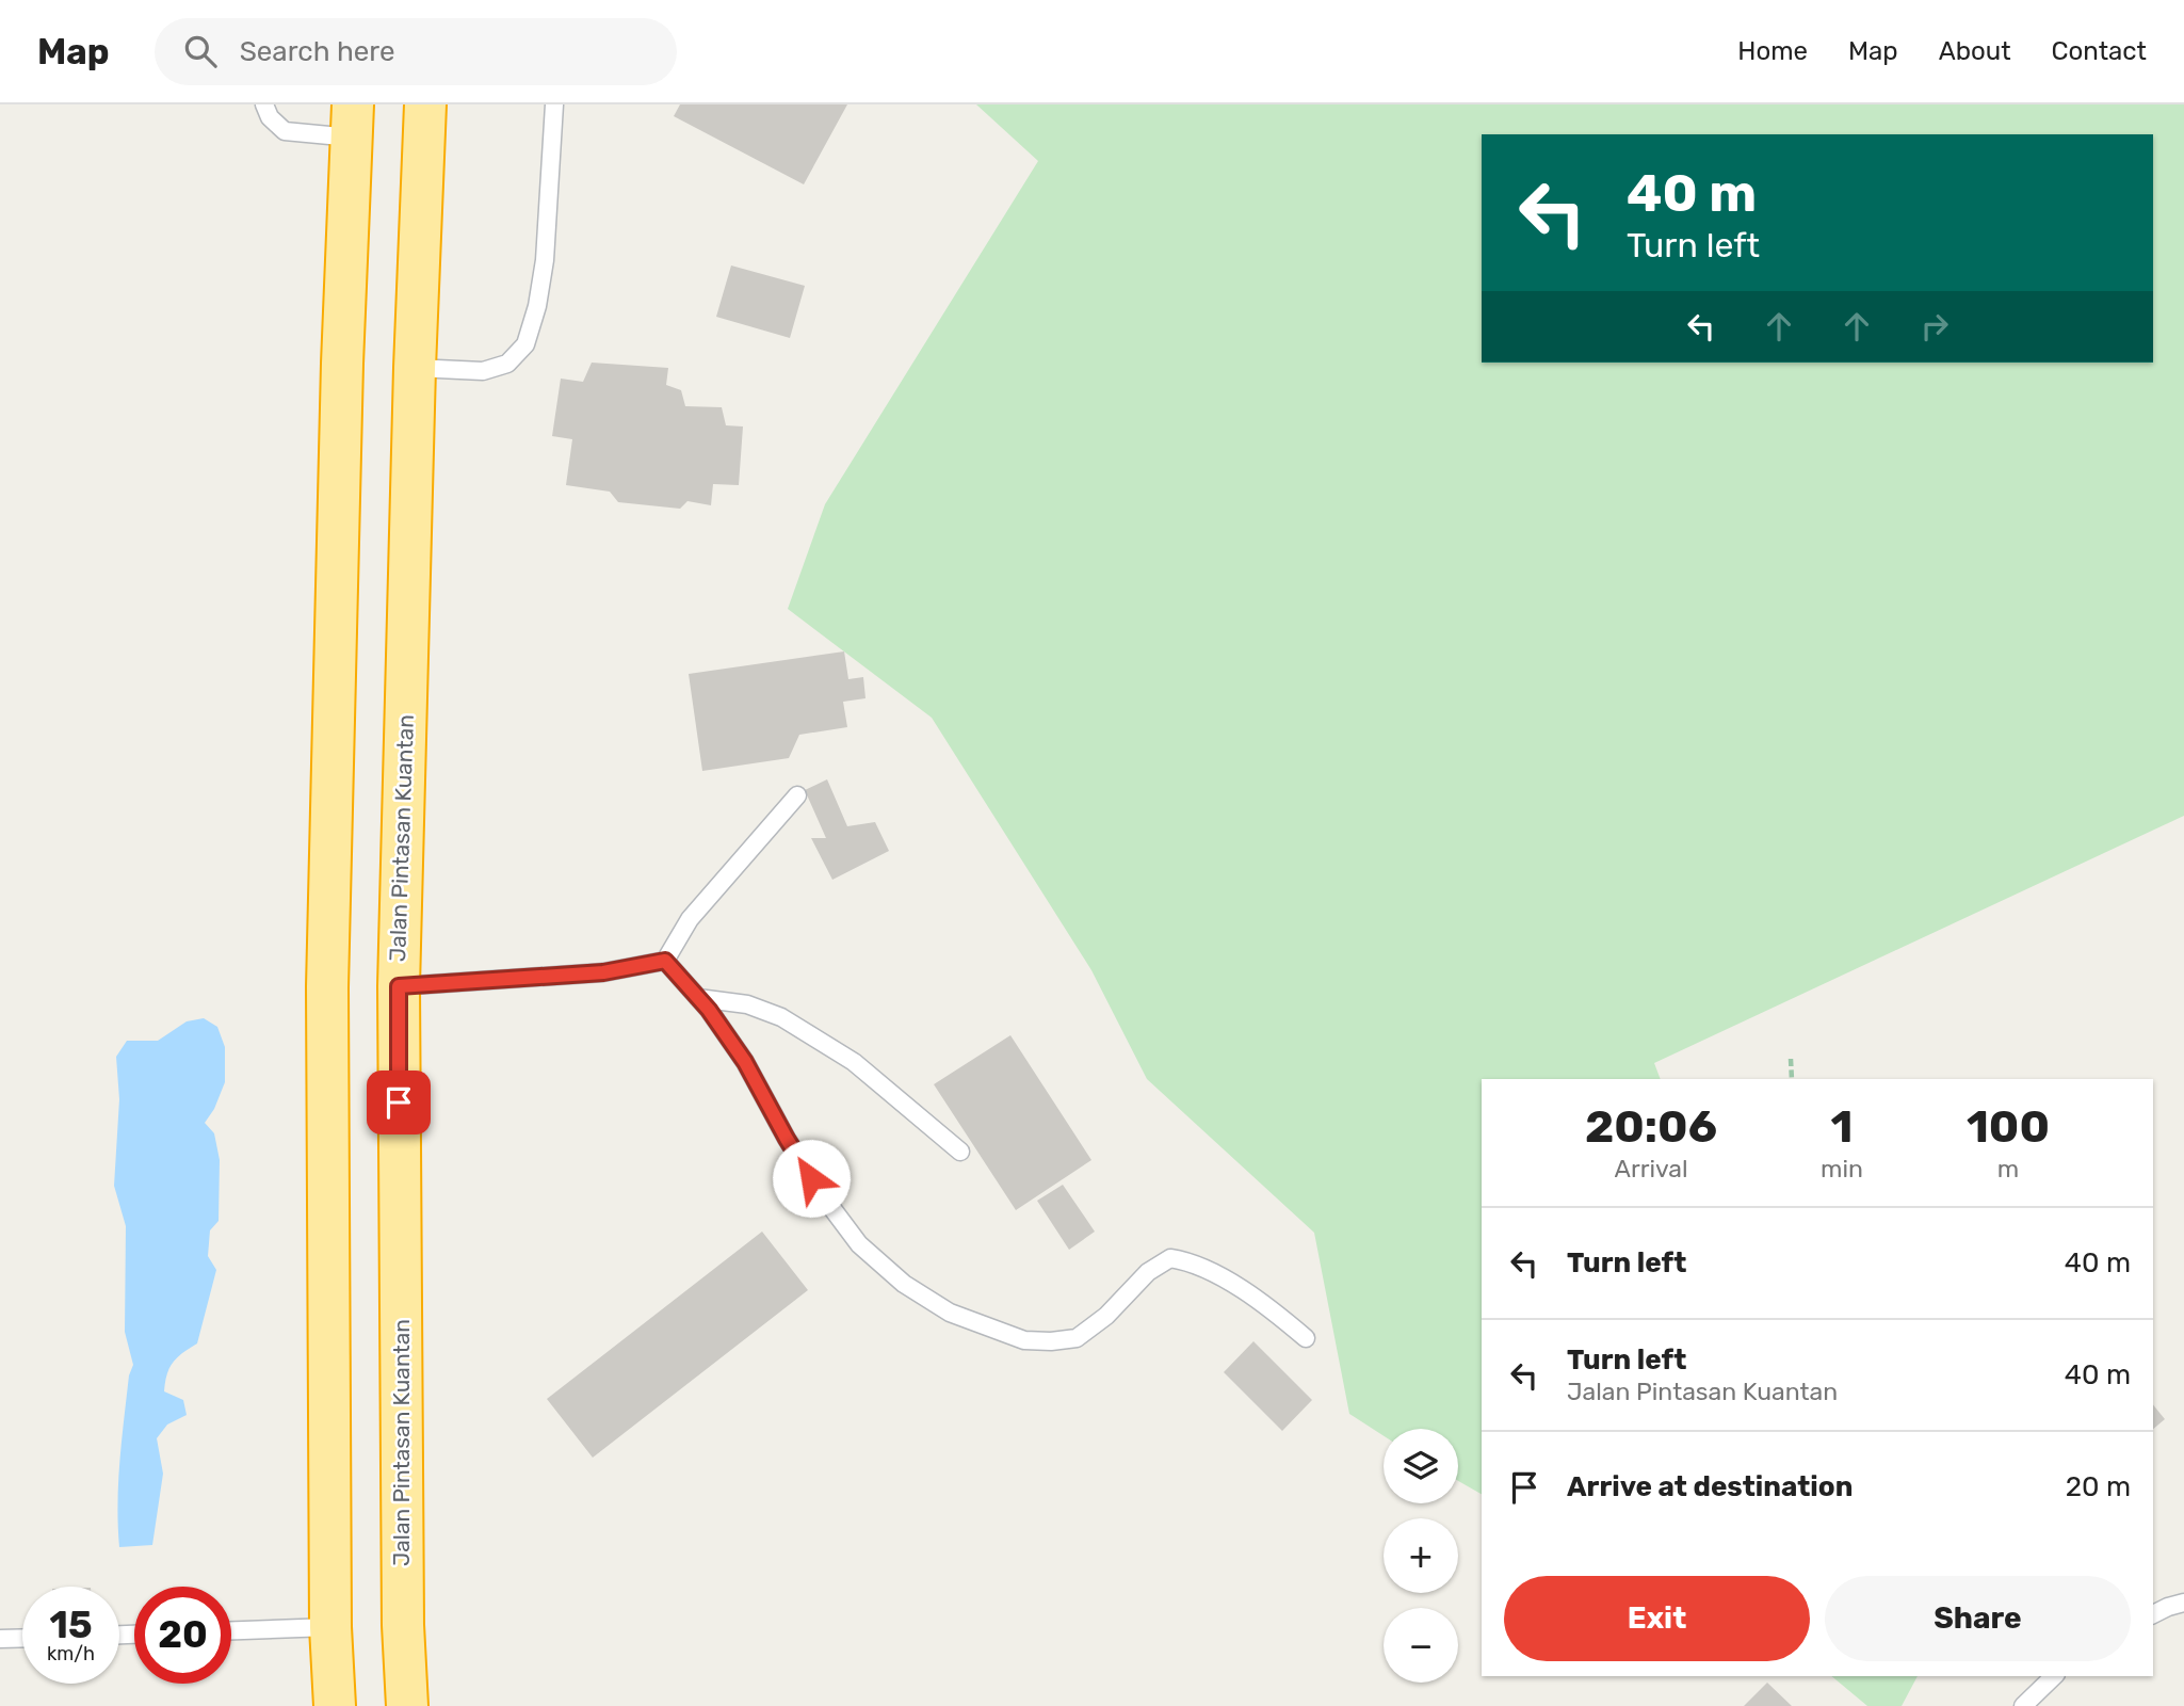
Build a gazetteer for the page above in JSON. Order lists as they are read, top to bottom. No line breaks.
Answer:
{"streets":{"highway":["Jalan Pintasan Kuantan"]},"page":{"header":"Map","search":"Search here","nav":["Home","Map","About","Contact"],"turn":["40 m","Turn left"],"eta":["20:06","Arrival","1","min","100","m"],"list":[{"name":"Turn left","value":"40 m"},{"name":"Turn left","note":"Jalan Pintasan Kuantan","value":"40 m"},{"name":"Arrive at destination","value":"20 m"}],"map_buttons":["+","−"],"buttons":["Exit","Share"],"speed":"15 km/h","limit":"20"}}
